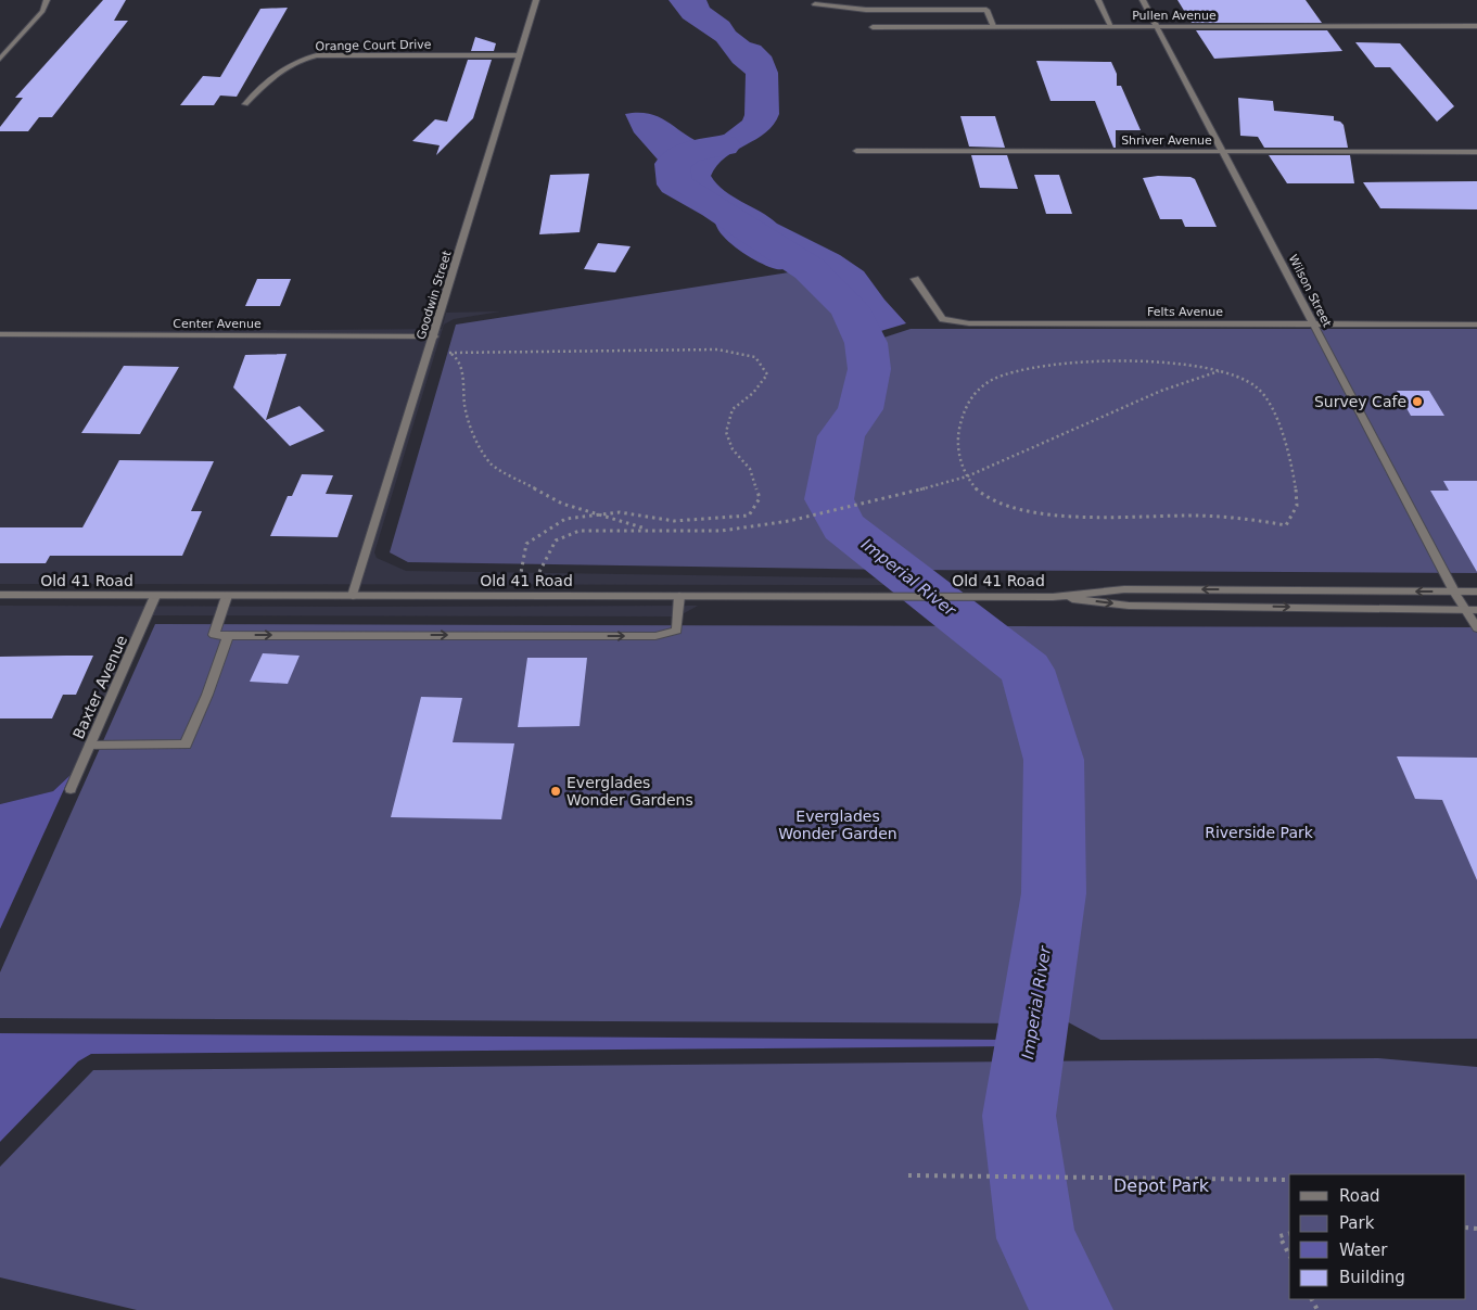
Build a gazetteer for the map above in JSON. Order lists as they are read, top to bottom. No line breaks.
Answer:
{"streets":{"street":["Pullen Avenue","Orange Court Drive","Shriver Avenue","Wilson Street","Goodwin Street","Felts Avenue","Center Avenue","Old 41 Road","Baxter Avenue"]},"crossings":[["Pullen Avenue","Wilson Street"],["Orange Court Drive","Goodwin Street"],["Shriver Avenue","Wilson Street"],["Wilson Street","Felts Avenue"],["Wilson Street","Old 41 Road"],["Goodwin Street","Center Avenue"],["Goodwin Street","Old 41 Road"],["Old 41 Road","Baxter Avenue"]],"water":["Imperial River"],"parks":["Everglades Wonder Garden","Riverside Park","Depot Park"],"places":["Survey Cafe","Everglades Wonder Gardens"],"legend":["Road","Park","Water","Building"]}
